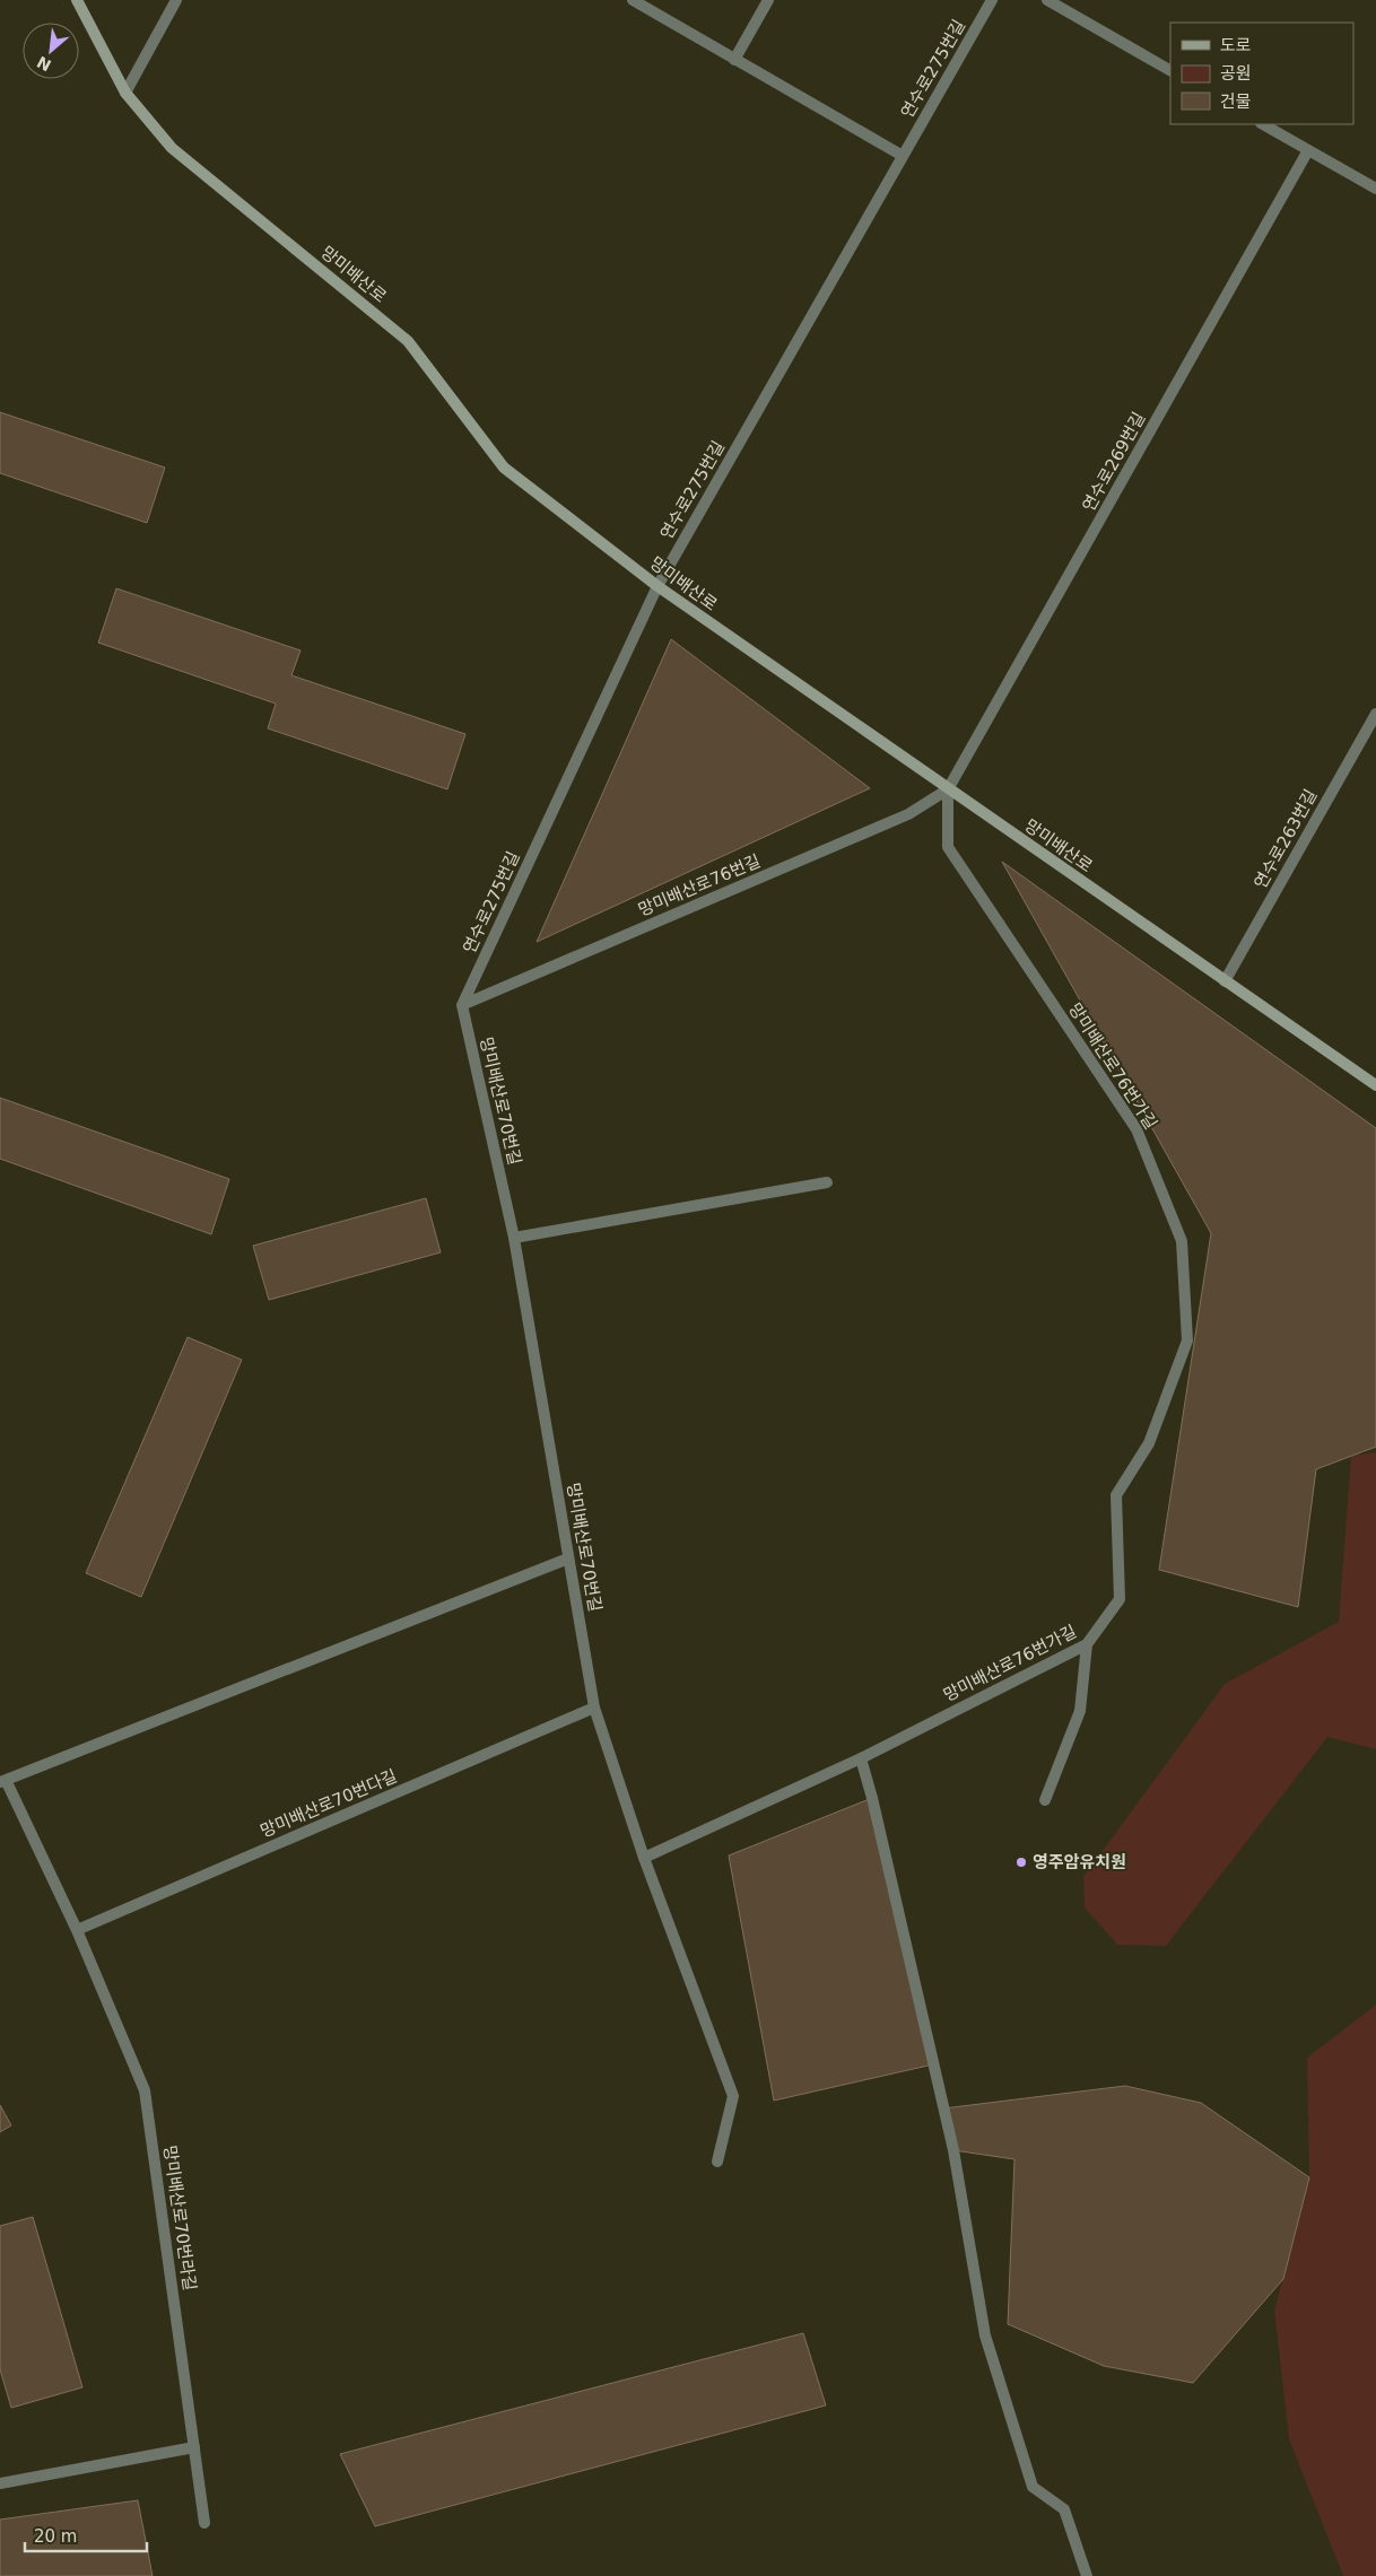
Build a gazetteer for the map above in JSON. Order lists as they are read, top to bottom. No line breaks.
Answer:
{"streets":{"street":["연수로275번길","망미배산로","연수로269번길","연수로263번길","망미배산로76번길","망미배산로76번가길","망미배산로70번길","망미배산로70번다길","망미배산로70번라길"]},"crossings":[["연수로275번길","망미배산로"],["연수로275번길","망미배산로76번길"],["연수로275번길","망미배산로70번길"],["망미배산로","연수로269번길"],["망미배산로","연수로263번길"],["망미배산로","망미배산로76번길"],["망미배산로","망미배산로76번가길"],["연수로269번길","망미배산로76번길"],["연수로269번길","망미배산로76번가길"],["망미배산로76번길","망미배산로76번가길"],["망미배산로76번길","망미배산로70번길"],["망미배산로76번가길","망미배산로70번길"],["망미배산로70번길","망미배산로70번다길"],["망미배산로70번다길","망미배산로70번라길"]],"places":["영주암유치원"],"legend":["도로","공원","건물"],"scale_bar":"20 m","north":"bottom left"}
